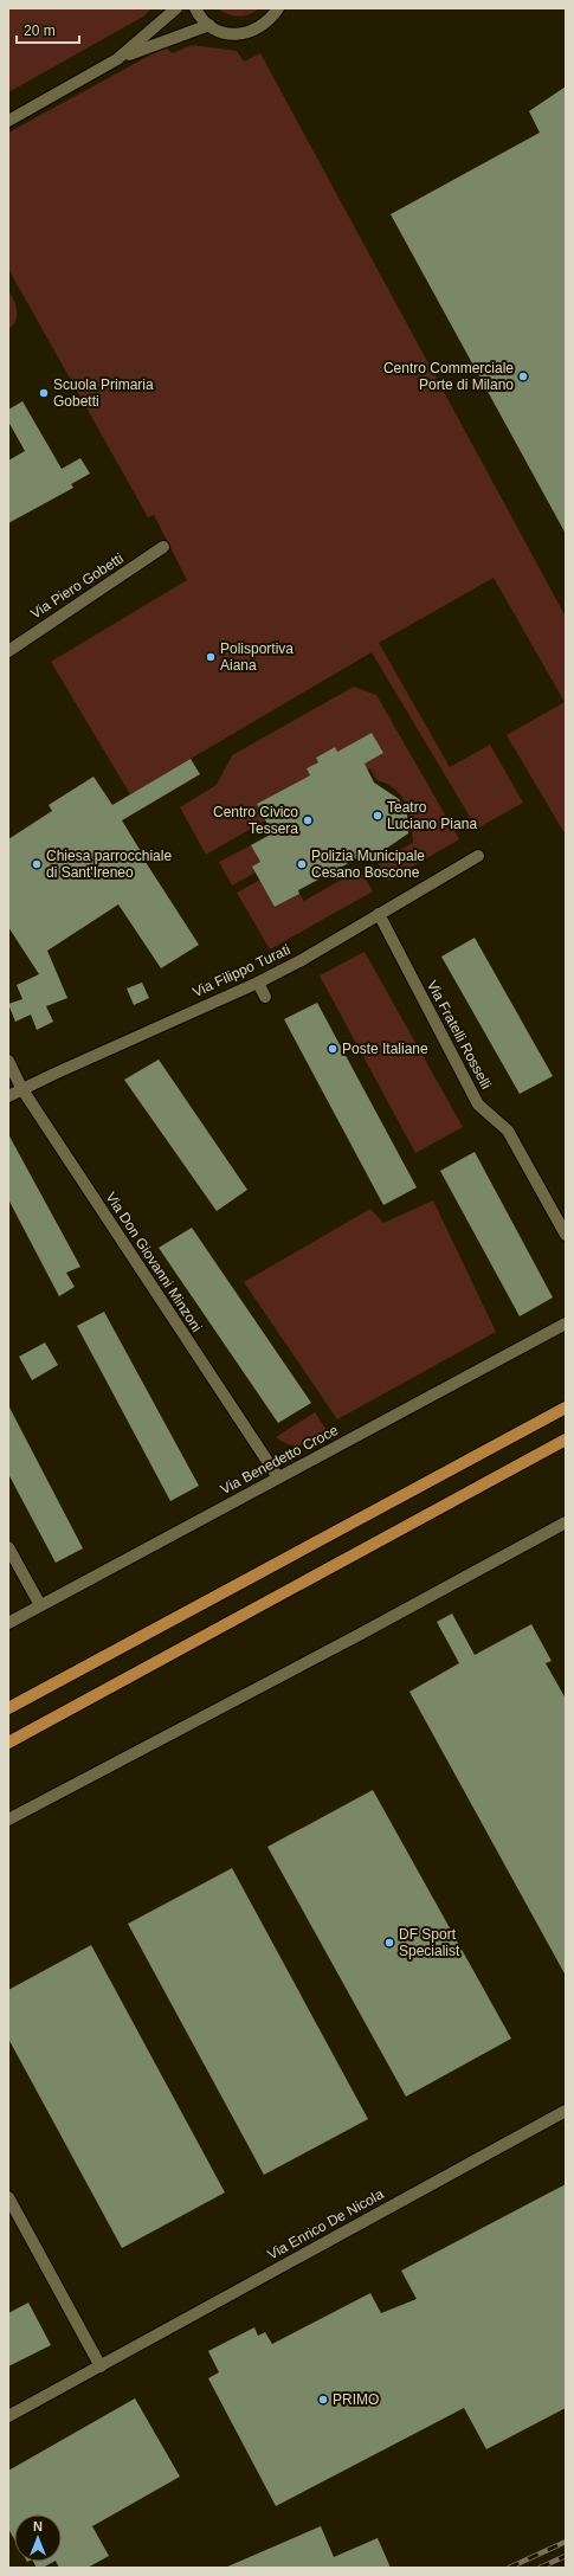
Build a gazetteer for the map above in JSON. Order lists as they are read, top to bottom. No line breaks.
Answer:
{"streets":{"street":["Via Piero Gobetti","Via Filippo Turati","Via Fratelli Rosselli","Via Don Giovanni Minzoni","Via Benedetto Croce","Via Enrico De Nicola"]},"crossings":[["Via Filippo Turati","Via Fratelli Rosselli"],["Via Filippo Turati","Via Don Giovanni Minzoni"],["Via Don Giovanni Minzoni","Via Benedetto Croce"]],"places":["Centro Commerciale Porte di Milano","Scuola Primaria Gobetti","Polisportiva Aiana","Teatro Luciano Piana","Centro Civico Tessera","Chiesa parrocchiale di Sant'Ireneo","Polizia Municipale Cesano Boscone","Poste Italiane","DF Sport Specialist","PRIMO"],"scale_bar":"20 m","north":"top"}
